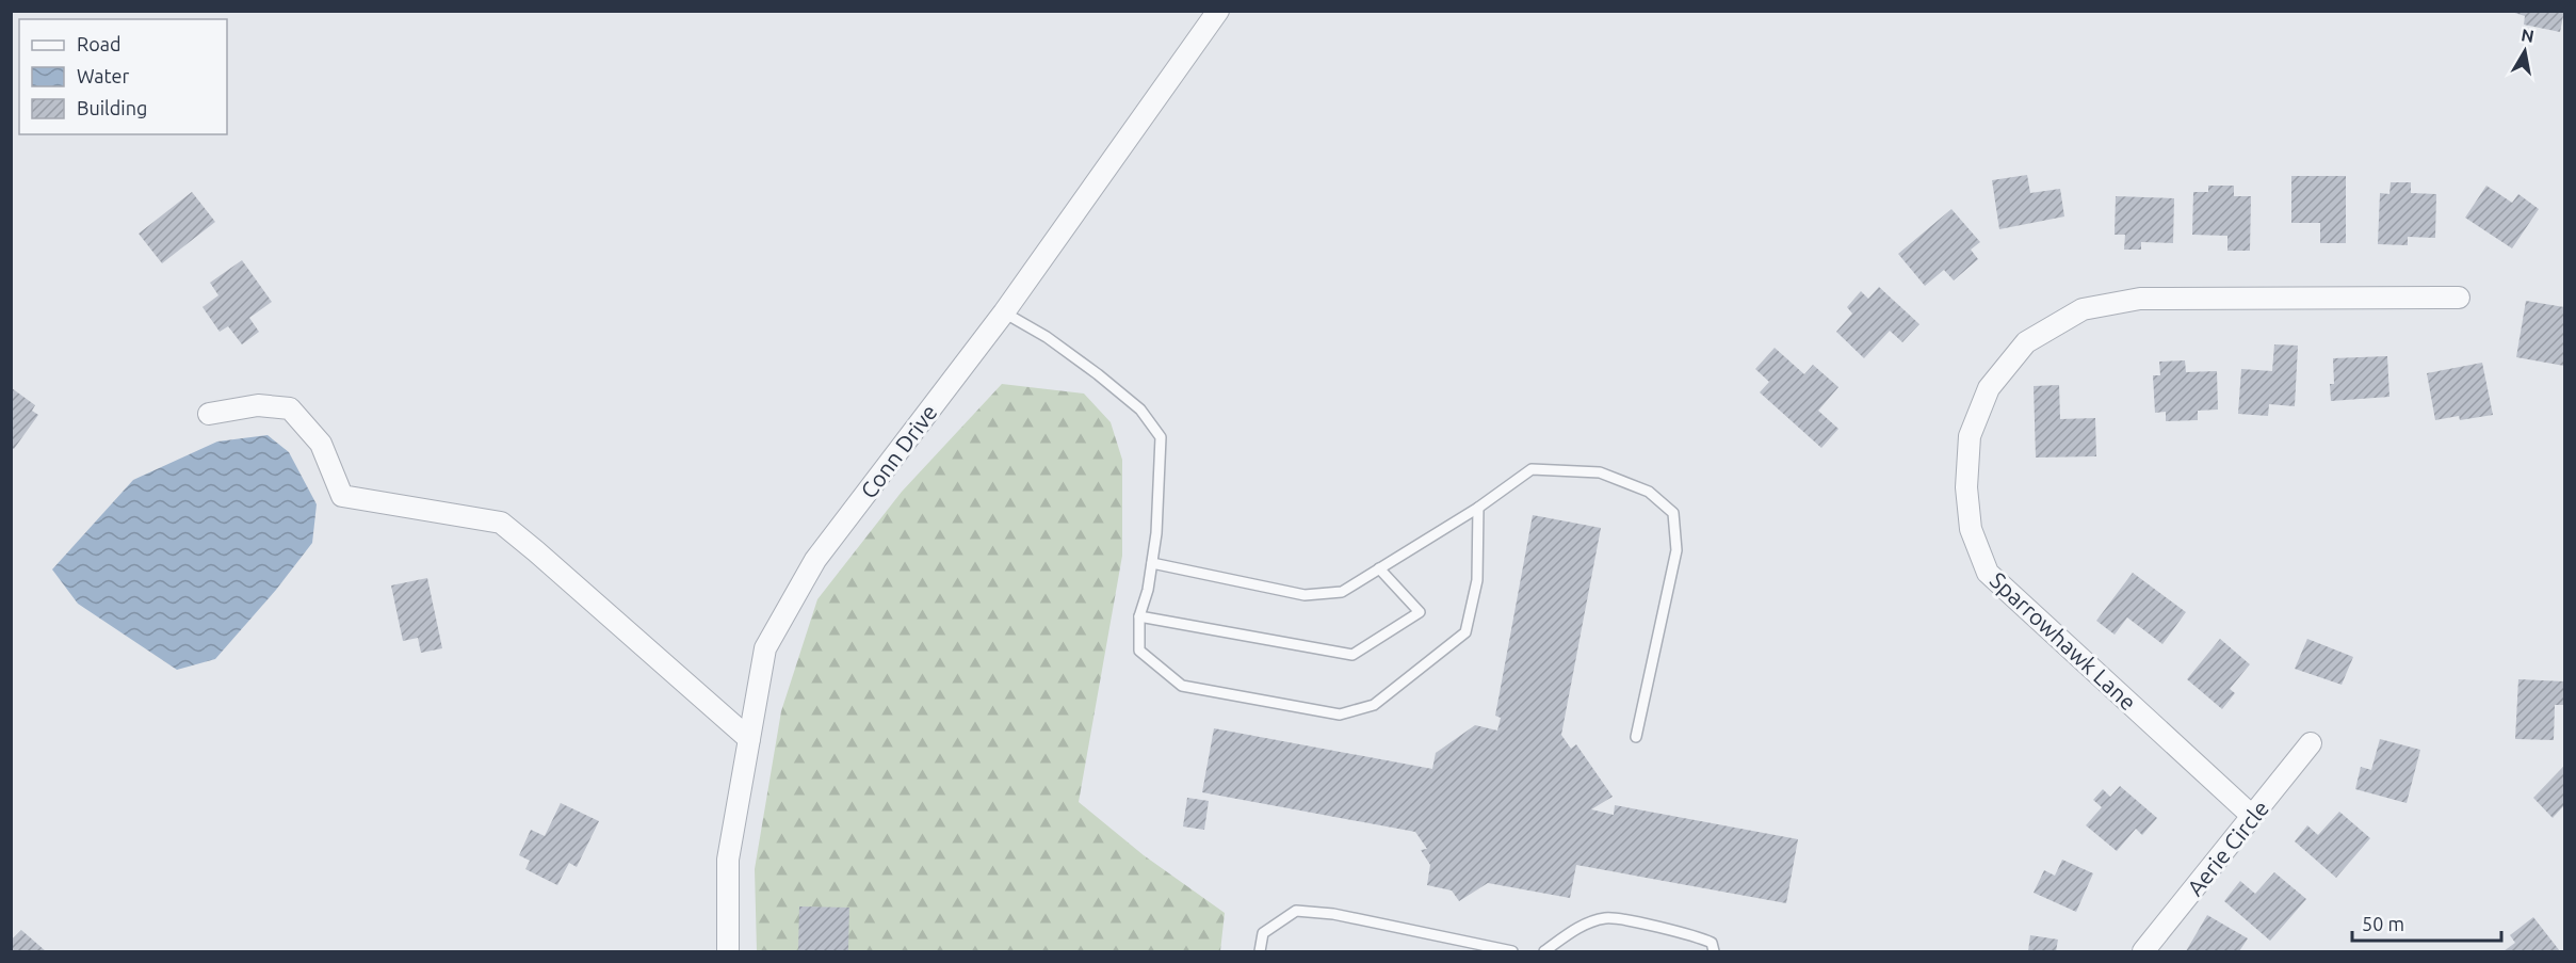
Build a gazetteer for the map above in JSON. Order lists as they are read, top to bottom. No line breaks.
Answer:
{"streets":{"street":["Conn Drive","Sparrowhawk Lane","Aerie Circle"]},"crossings":[["Sparrowhawk Lane","Aerie Circle"]],"legend":["Road","Water","Building"],"scale_bar":"50 m","north":"top"}
